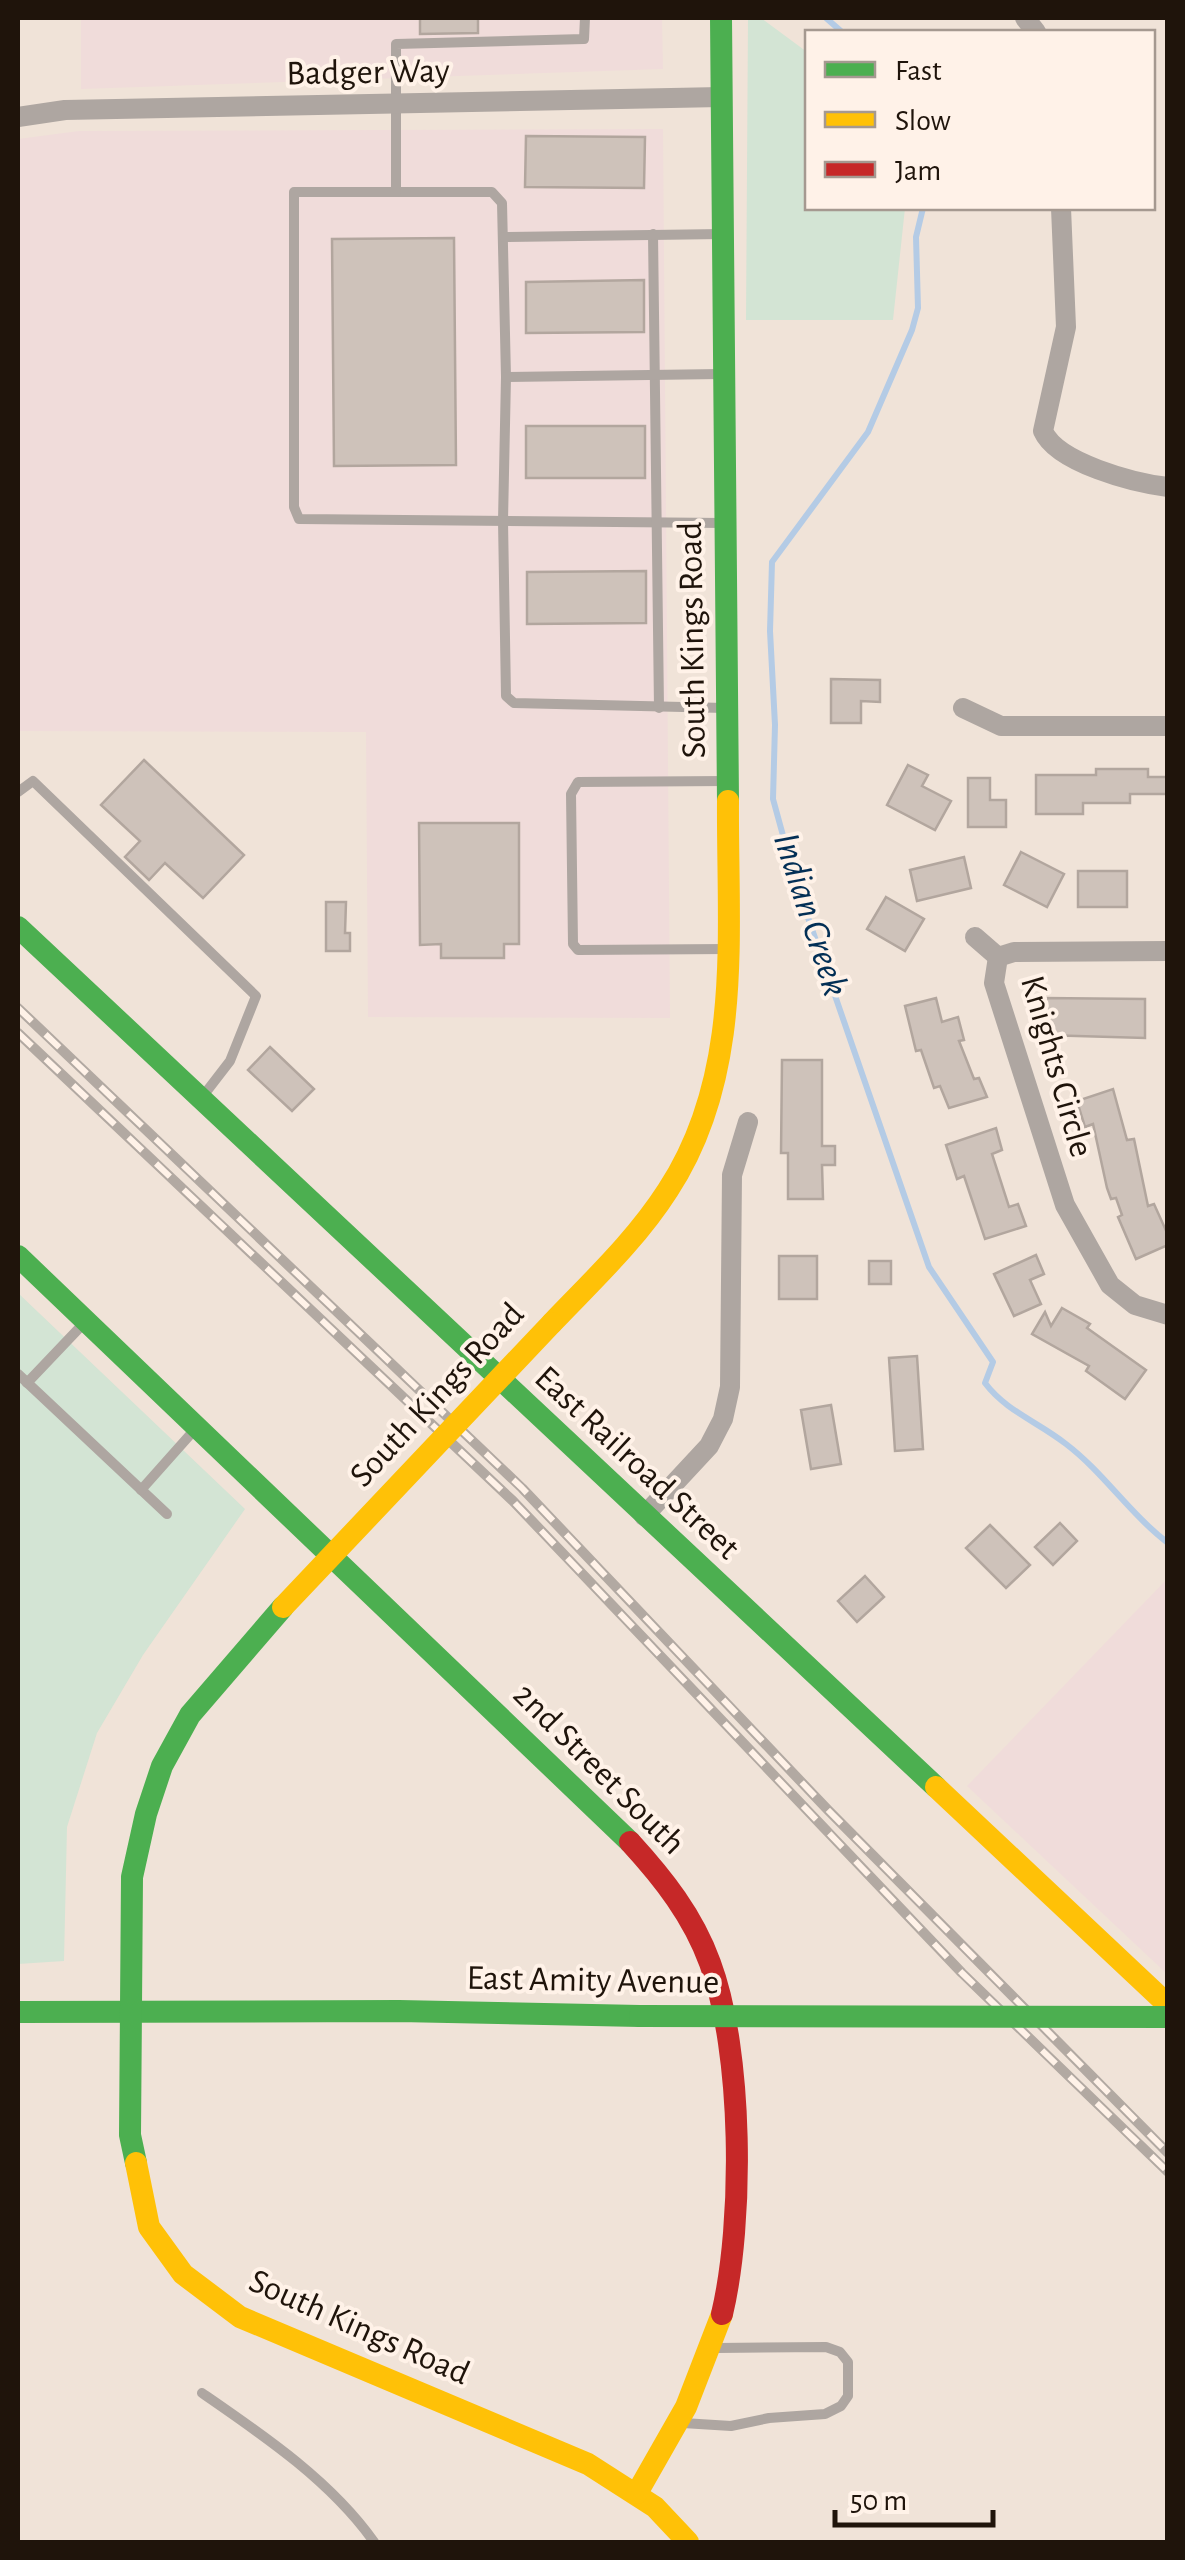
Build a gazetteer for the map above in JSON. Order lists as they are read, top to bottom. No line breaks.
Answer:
{"streets":{"main road":["South Kings Road","East Railroad Street","2nd Street South","East Amity Avenue"],"street":["Badger Way","Knights Circle"]},"crossings":[["Badger Way","South Kings Road"],["South Kings Road","2nd Street South"],["South Kings Road","East Amity Avenue"]],"water":["Indian Creek"],"legend":["Fast","Slow","Jam"],"scale_bar":"50 m"}
